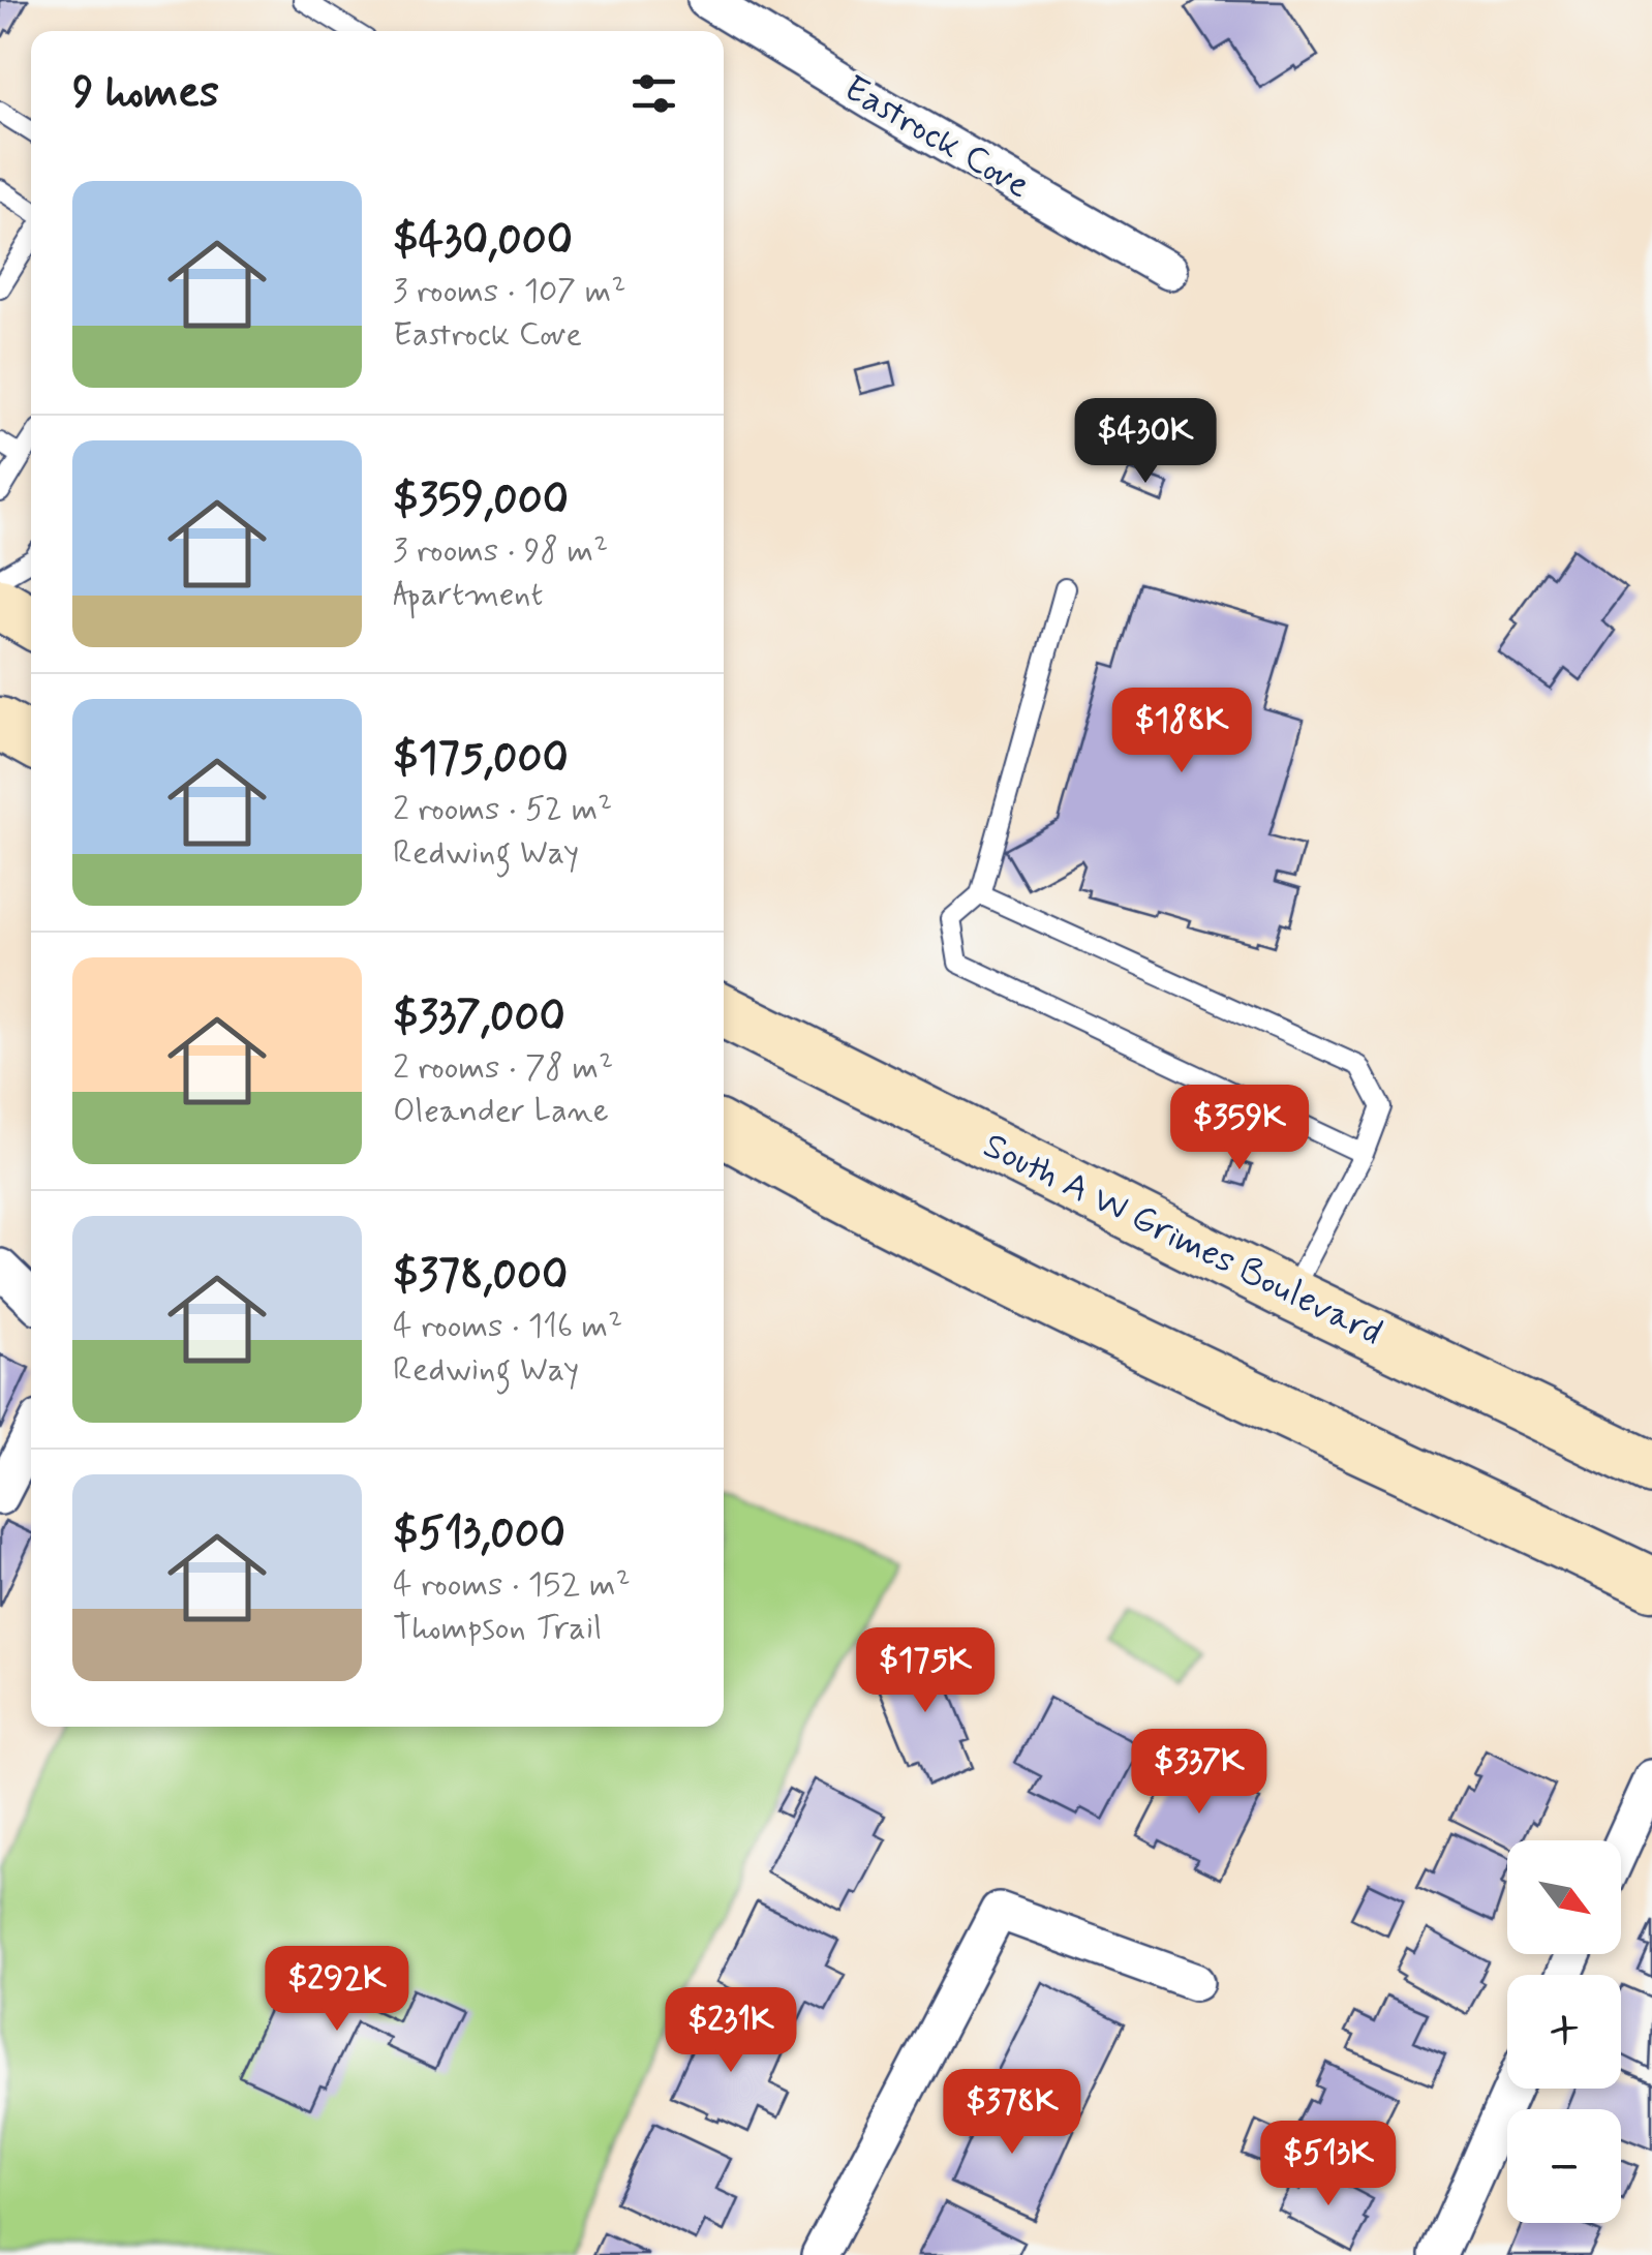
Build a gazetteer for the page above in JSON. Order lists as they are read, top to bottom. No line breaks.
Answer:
{"streets":{"main road":["South A W Grimes Boulevard"],"street":["Eastrock Cove"]},"north":"bottom right","page":{"heading":"9 homes","list":[{"name":"$430,000","note":"3 rooms · 107 m² · Eastrock Cove"},{"name":"$359,000","note":"3 rooms · 98 m² · Apartment"},{"name":"$175,000","note":"2 rooms · 52 m² · Redwing Way"},{"name":"$337,000","note":"2 rooms · 78 m² · Oleander Lane"},{"name":"$378,000","note":"4 rooms · 116 m² · Redwing Way"},{"name":"$513,000","note":"4 rooms · 152 m² · Thompson Trail"}],"price":["$430K","$188K","$359K","$175K","$337K","$292K","$231K","$378K","$513K"],"map_buttons":["+","−"]}}
